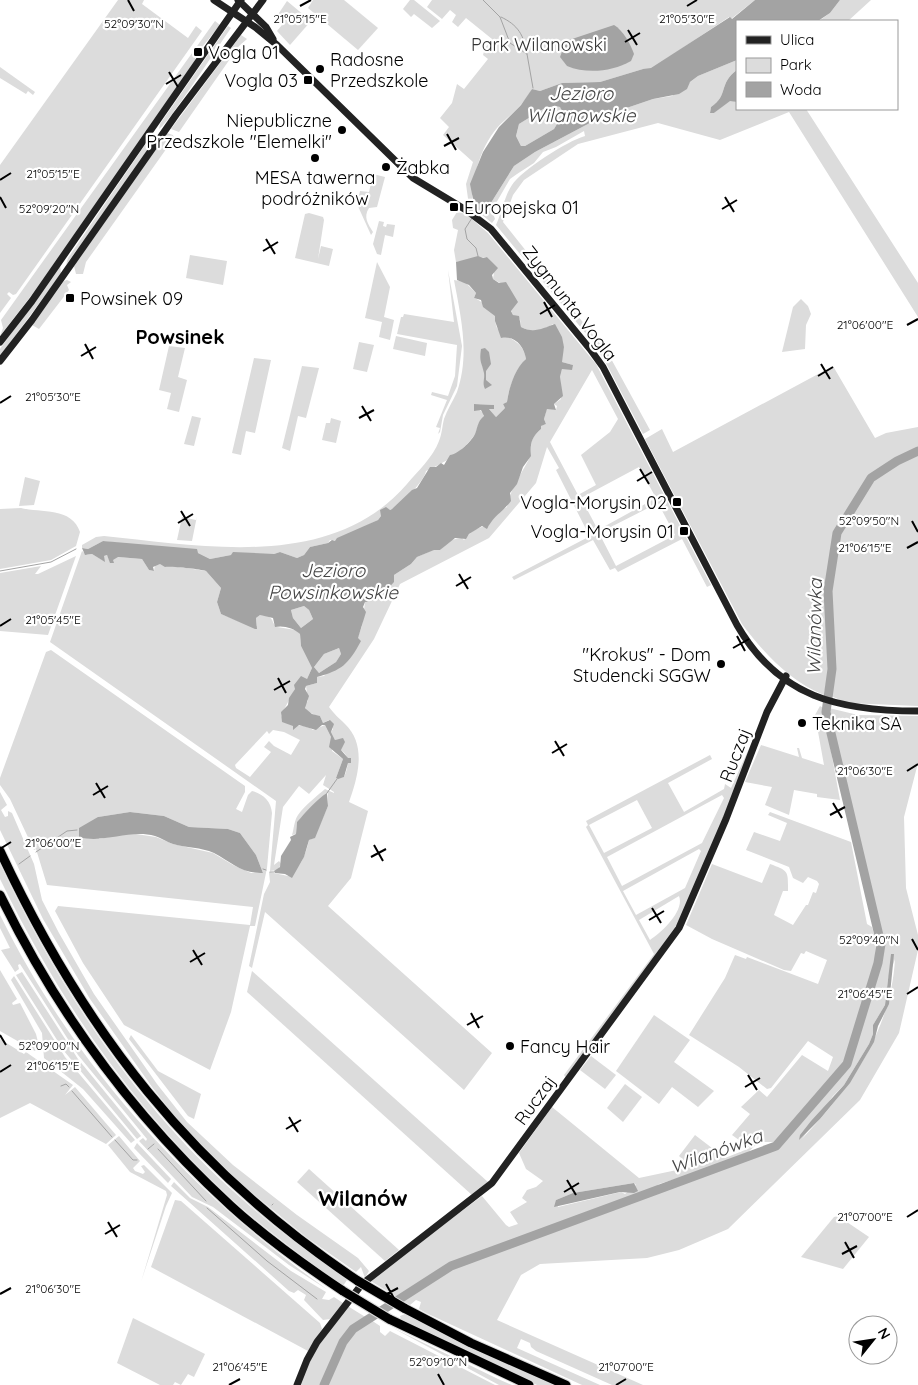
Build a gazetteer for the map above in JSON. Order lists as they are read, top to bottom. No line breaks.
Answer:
{"streets":{"street":["Zygmunta Vogla","Ruczaj"]},"crossings":[["Zygmunta Vogla","Ruczaj"]],"districts":["Powsinek","Wilanów"],"water":["Jezioro Wilanowskie","Jezioro Powsinkowskie","Wilanówka"],"parks":["Park Wilanowski"],"places":{"transit":["Vogla 01","Vogla 03","Europejska 01","Powsinek 09","Vogla-Morysin 02","Vogla-Morysin 01"],"other":["Radosne Przedszkole","Niepubliczne Przedszkole \"Elemelki\"","MESA tawerna podróżników","Żabka","\"Krokus\" - Dom Studencki SGGW","Teknika SA","Fancy Hair"]},"legend":["Ulica","Park","Woda"],"north":"top right","coordinates":["21°05'15\"E","21°05'30\"E","52°09'30\"N","52°09'20\"N","21°06'00\"E","52°09'50\"N","21°06'15\"E","21°05'45\"E","21°06'30\"E","52°09'40\"N","21°06'45\"E","52°09'00\"N","21°07'00\"E","52°09'10\"N"]}
